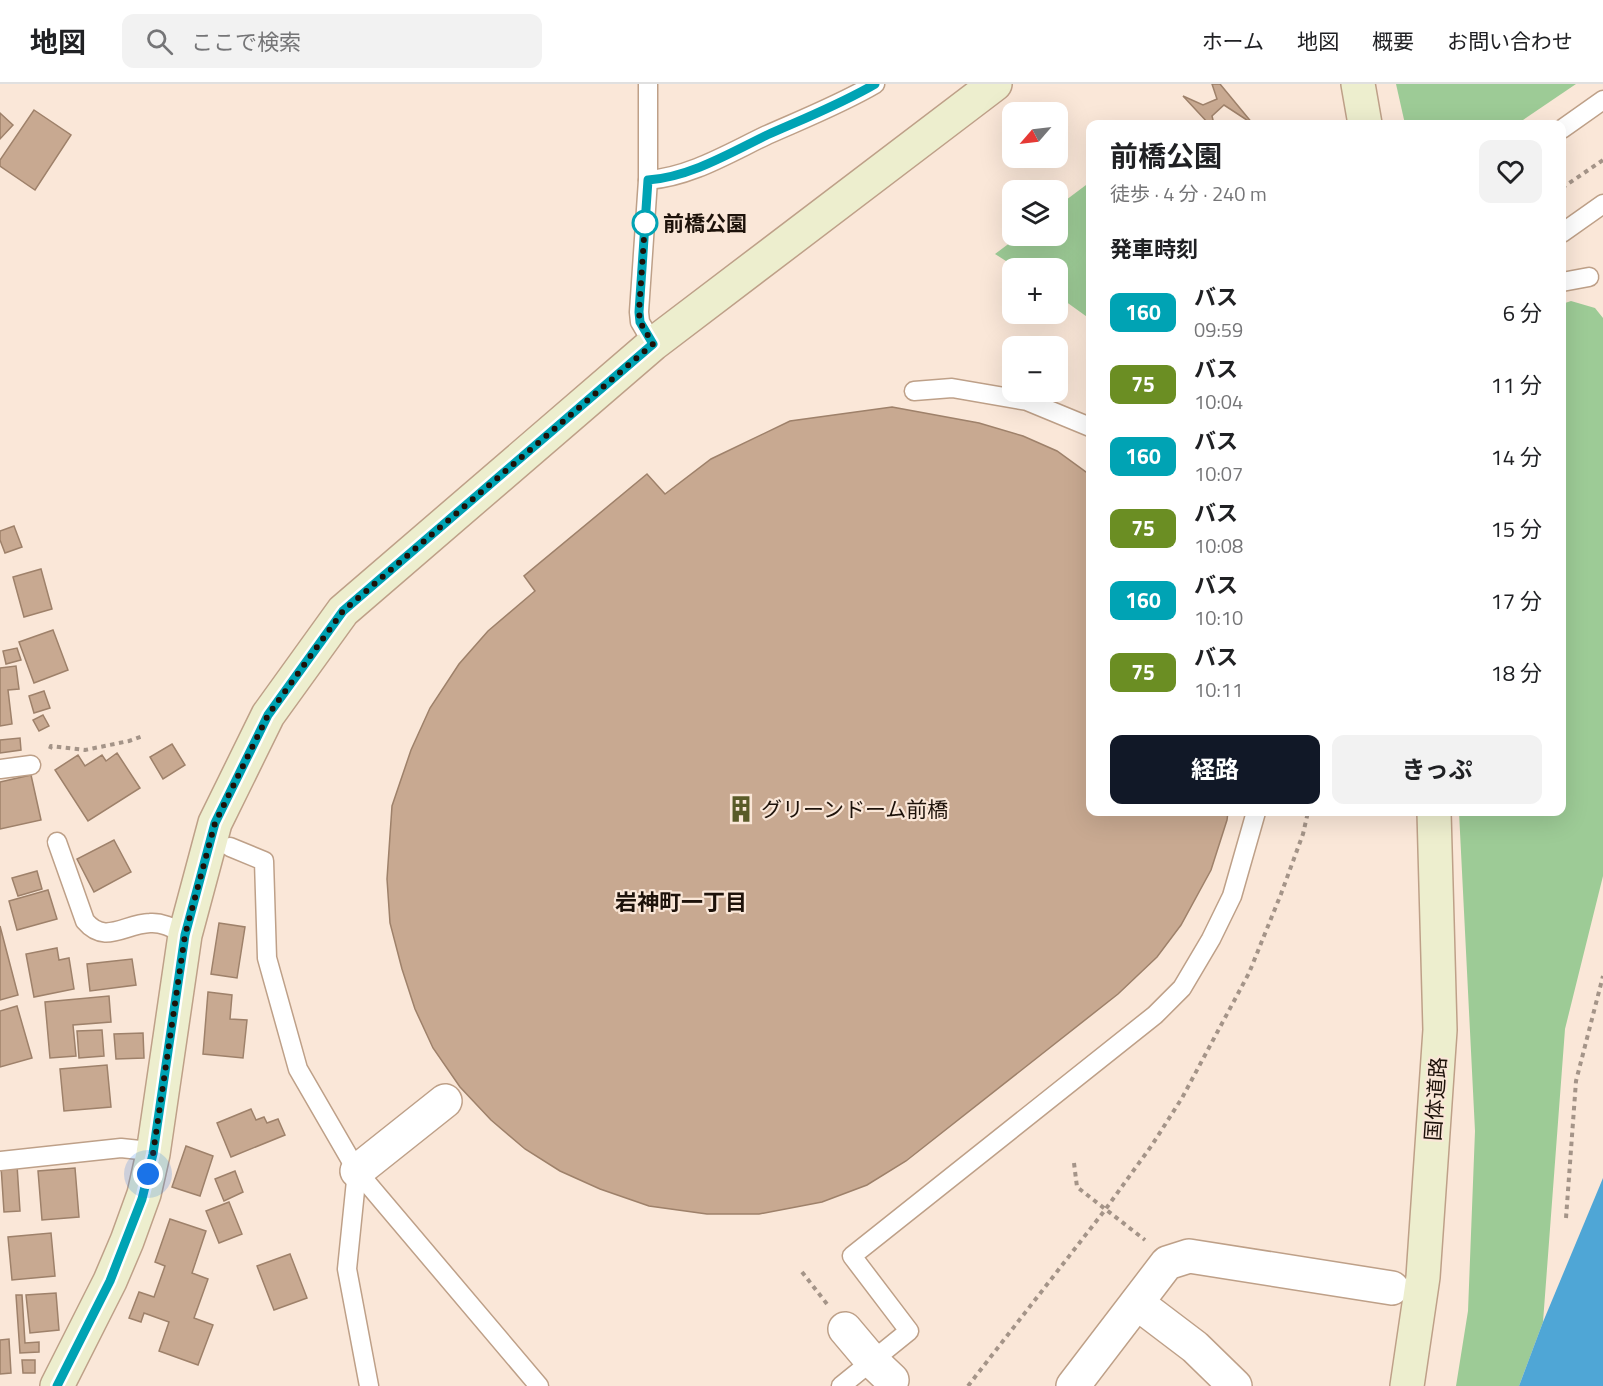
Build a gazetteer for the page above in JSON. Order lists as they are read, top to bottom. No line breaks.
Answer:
{"streets":{"street":["国体道路"]},"districts":["岩神町一丁目"],"places":{"other":["前橋公園"],"building":["グリーンドーム前橋"]},"lines":["bus line 160"],"north":"bottom left","page":{"header":"地図","search":"ここで検索","nav":["ホーム","地図","概要","お問い合わせ"],"map_buttons":["+","−"],"heading":[["前橋公園","徒歩 · 4 分 · 240 m"],"発車時刻"],"list":[{"mark":"160","name":"バス","note":"09:59","value":"6 分"},{"mark":"75","name":"バス","note":"10:04","value":"11 分"},{"mark":"160","name":"バス","note":"10:07","value":"14 分"},{"mark":"75","name":"バス","note":"10:08","value":"15 分"},{"mark":"160","name":"バス","note":"10:10","value":"17 分"},{"mark":"75","name":"バス","note":"10:11","value":"18 分"}],"buttons":["経路","きっぷ"]}}
